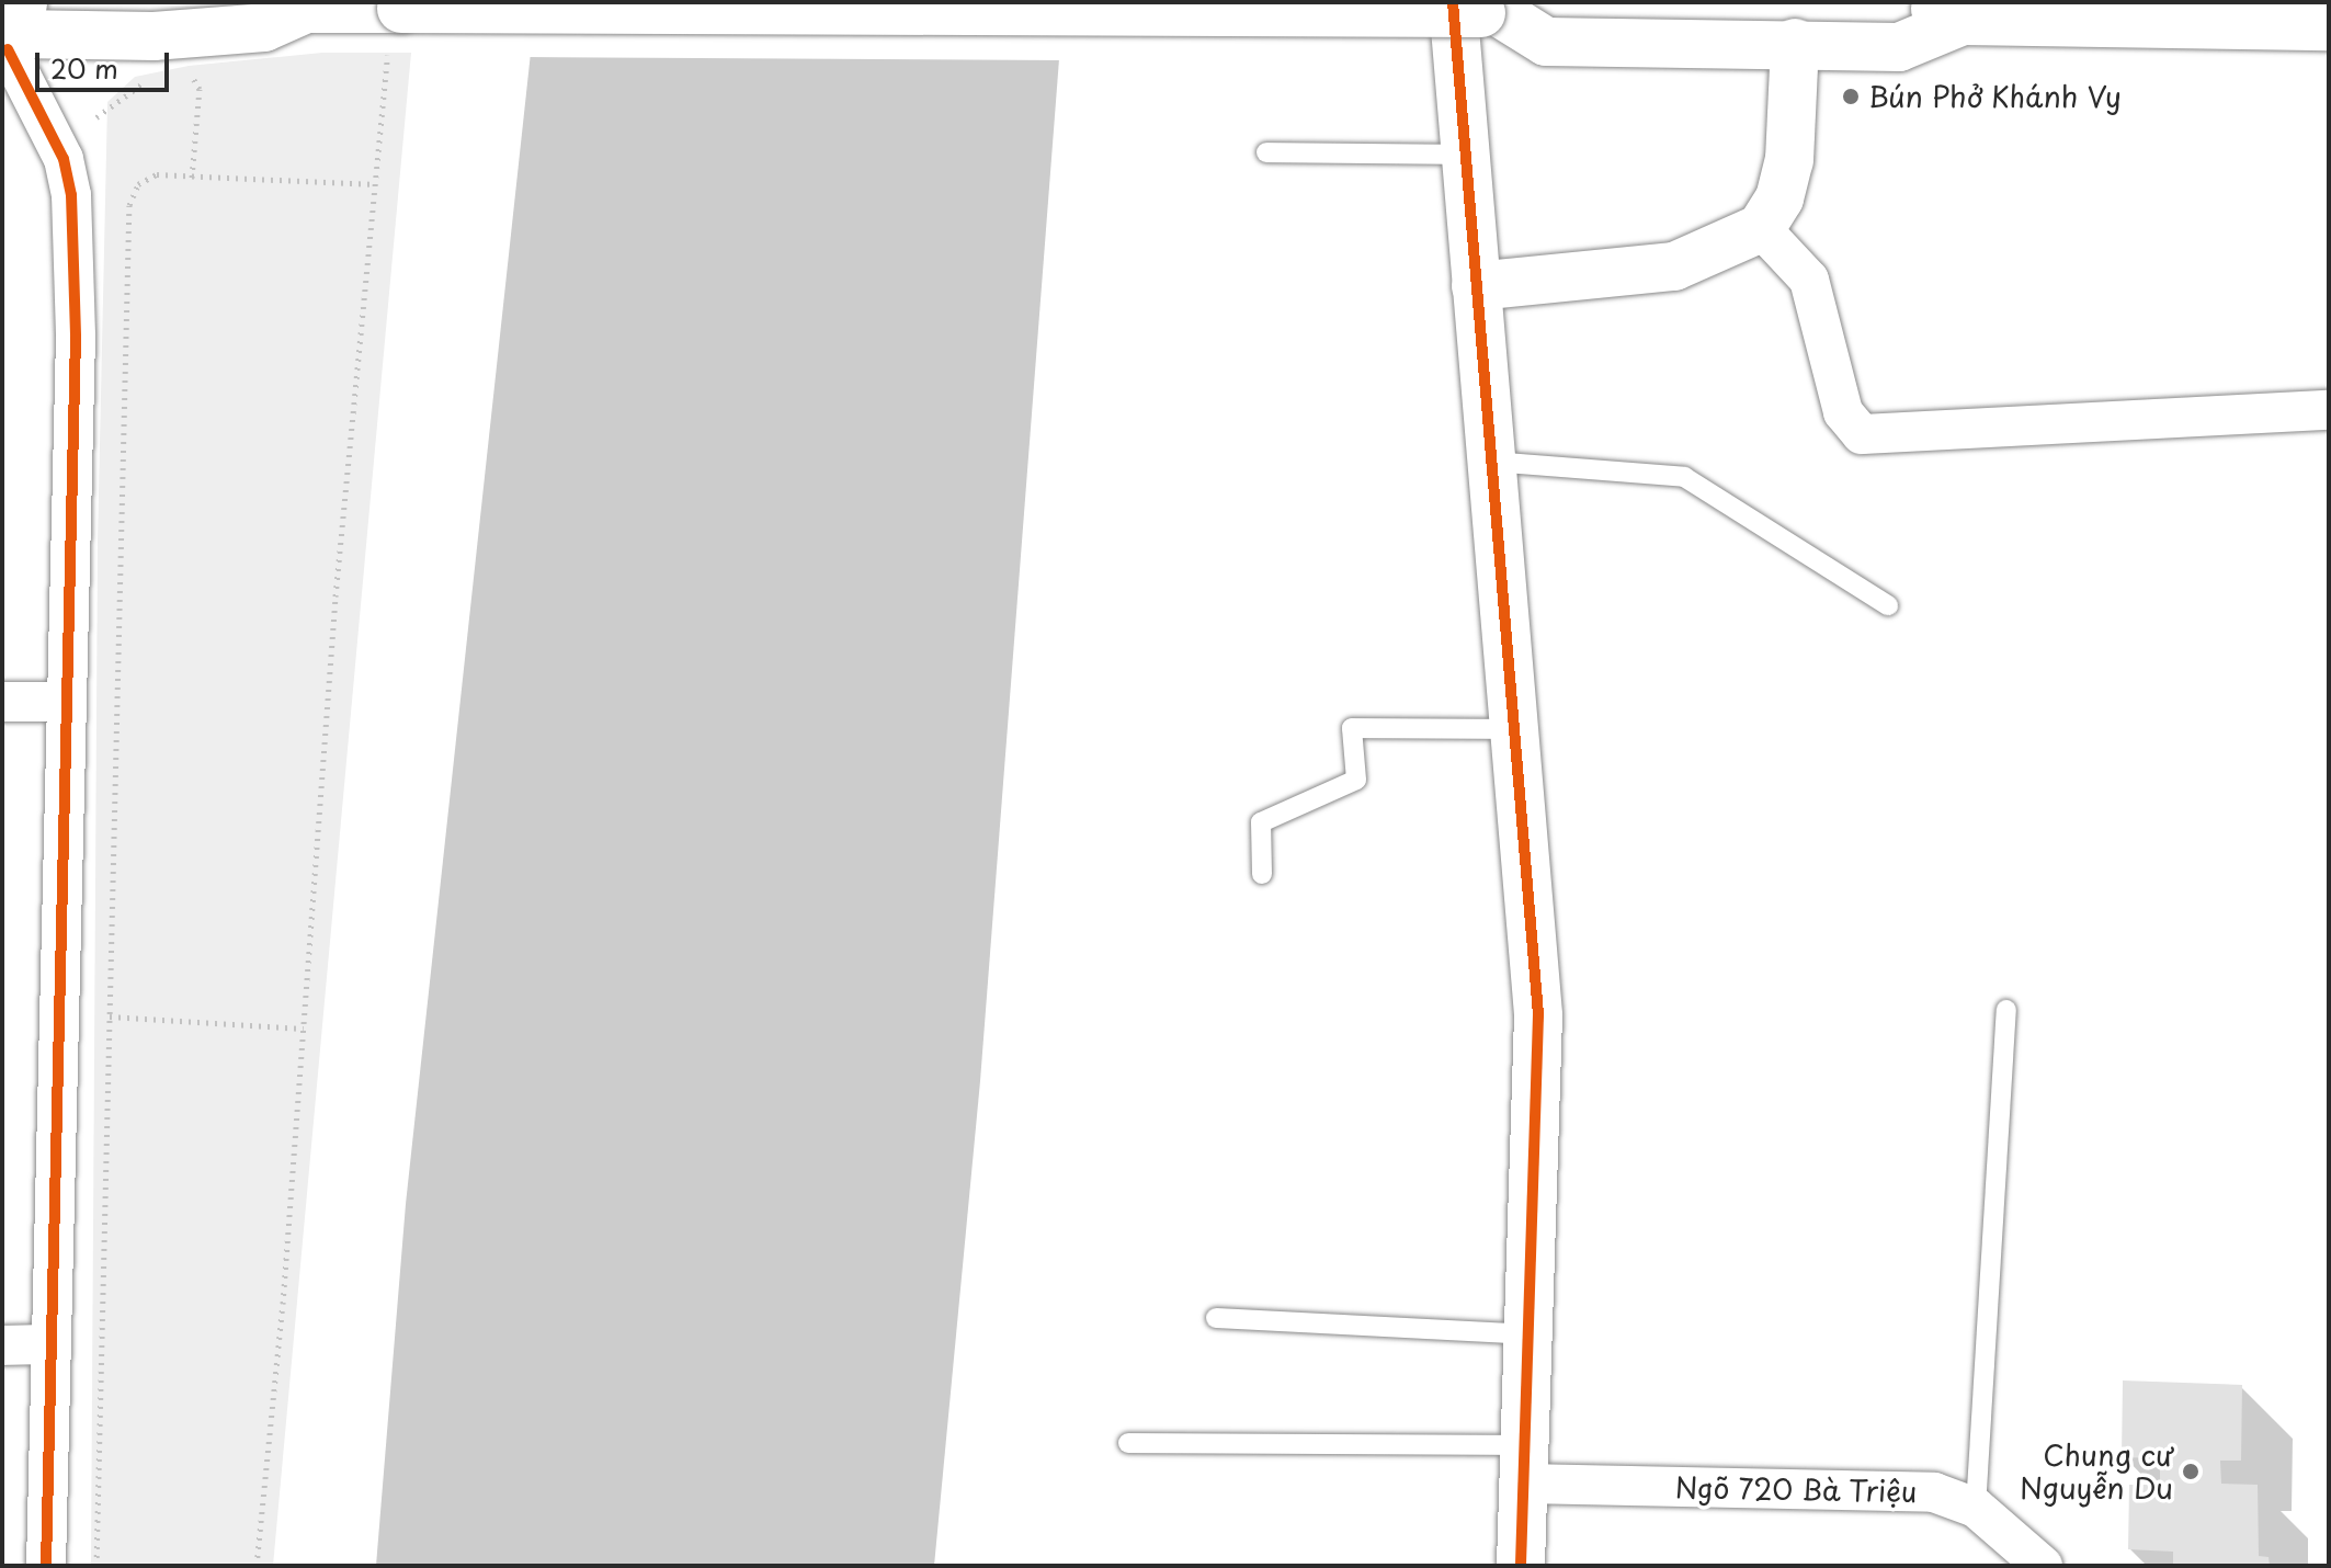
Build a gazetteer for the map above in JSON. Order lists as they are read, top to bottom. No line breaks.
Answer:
{"streets":{"street":["Ngõ 720 Bà Triệu"]},"places":["Bún Phở Khánh Vy","Chung cư Nguyễn Du"],"scale_bar":"20 m"}
